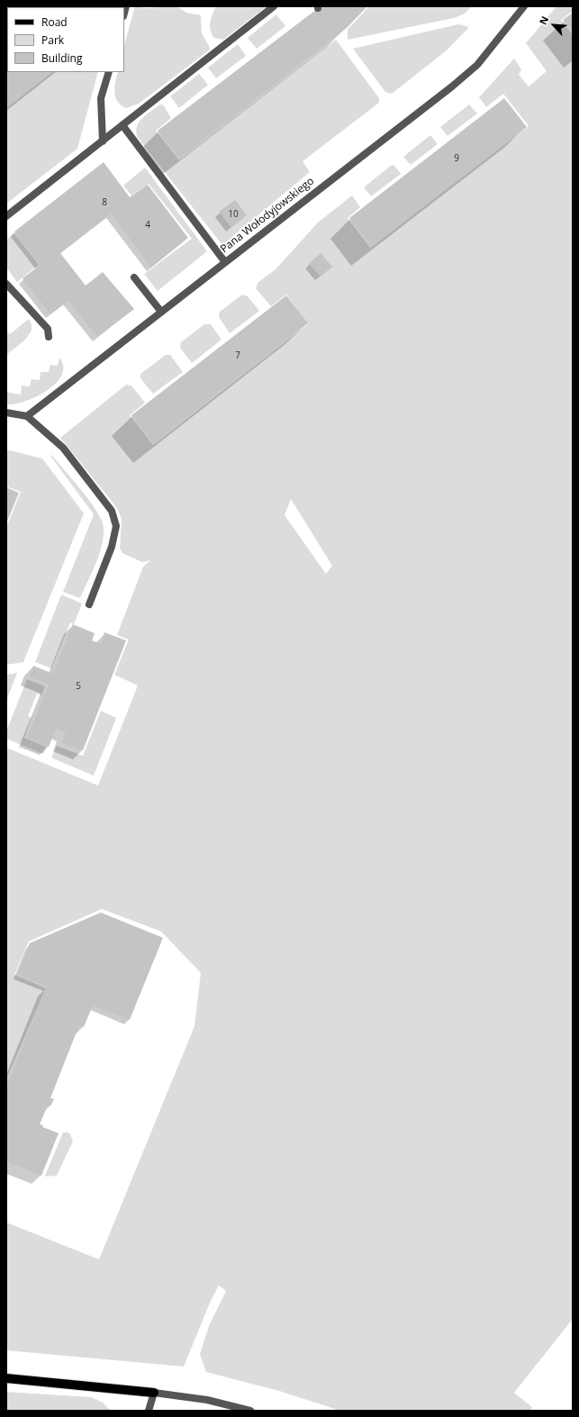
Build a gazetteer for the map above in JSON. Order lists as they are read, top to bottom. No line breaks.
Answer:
{"streets":{"street":["Pana Wołodyjowskiego"]},"house_numbers":["9","8","10","4","7","5"],"legend":["Road","Park","Building"],"north":"top left"}
